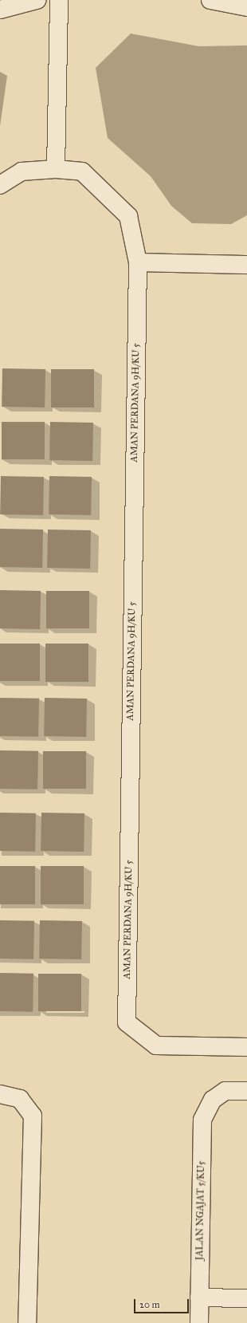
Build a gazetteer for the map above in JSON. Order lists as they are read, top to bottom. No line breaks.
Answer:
{"streets":{"street":["AMAN PERDANA 9H/KU 5","JALAN NGAJAT 5/KU5"]},"scale_bar":"20 m"}
